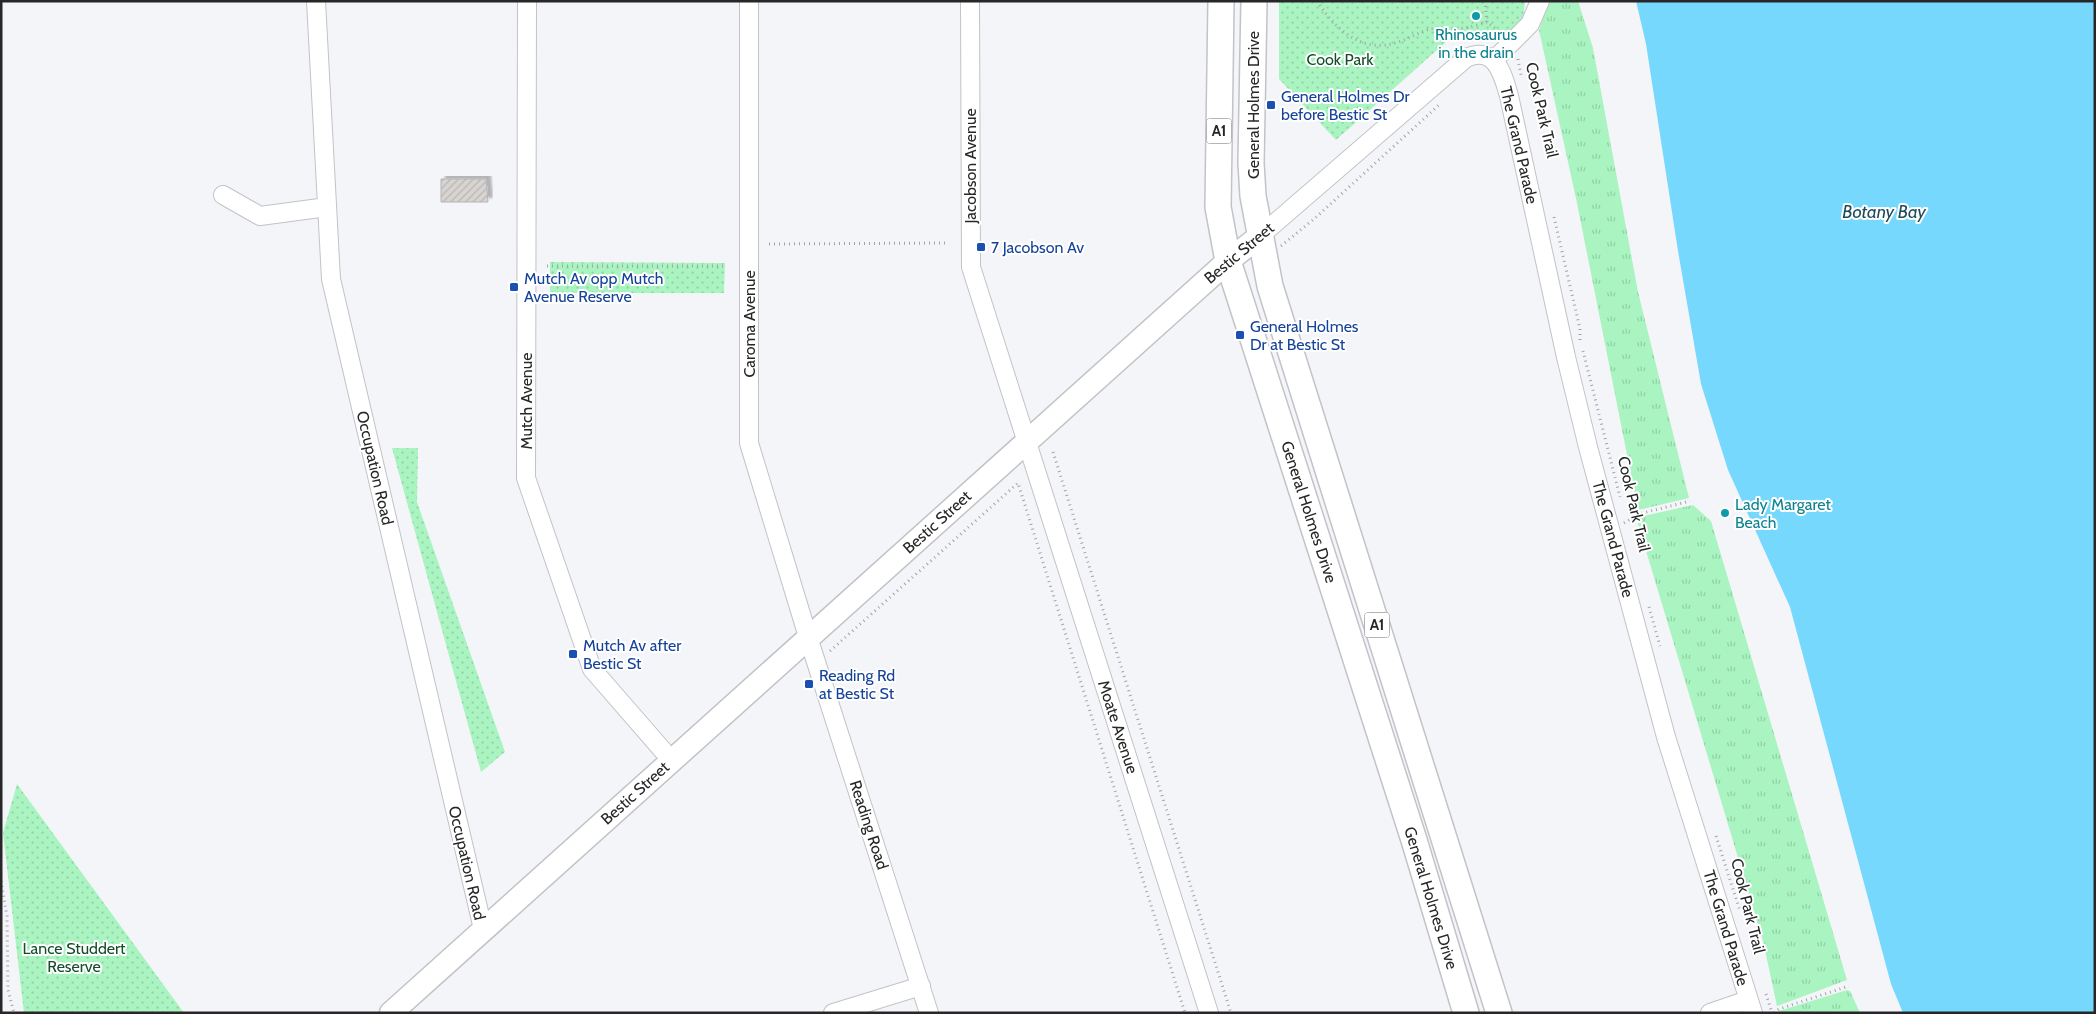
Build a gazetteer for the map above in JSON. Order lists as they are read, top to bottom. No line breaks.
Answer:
{"streets":{"highway":["General Holmes Drive","A1"],"main road":["Bestic Street"],"street":["The Grand Parade","Jacobson Avenue","Caroma Avenue","Mutch Avenue","Occupation Road","Moate Avenue","Reading Road"],"path":["Cook Park Trail"]},"crossings":[["General Holmes Drive","Bestic Street"],["The Grand Parade","Bestic Street"],["Jacobson Avenue","Bestic Street"],["Jacobson Avenue","Moate Avenue"],["Bestic Street","Caroma Avenue"],["Bestic Street","Mutch Avenue"],["Bestic Street","Occupation Road"],["Bestic Street","Moate Avenue"],["Bestic Street","Reading Road"],["Caroma Avenue","Reading Road"]],"water":["Botany Bay"],"parks":["Cook Park","Lance Studdert Reserve"],"places":{"other":["Rhinosaurus in the drain","Lady Margaret Beach"],"transit":["General Holmes Dr before Bestic St","7 Jacobson Av","Mutch Av opp Mutch Avenue Reserve","General Holmes Dr at Bestic St","Mutch Av after Bestic St","Reading Rd at Bestic St"]}}
